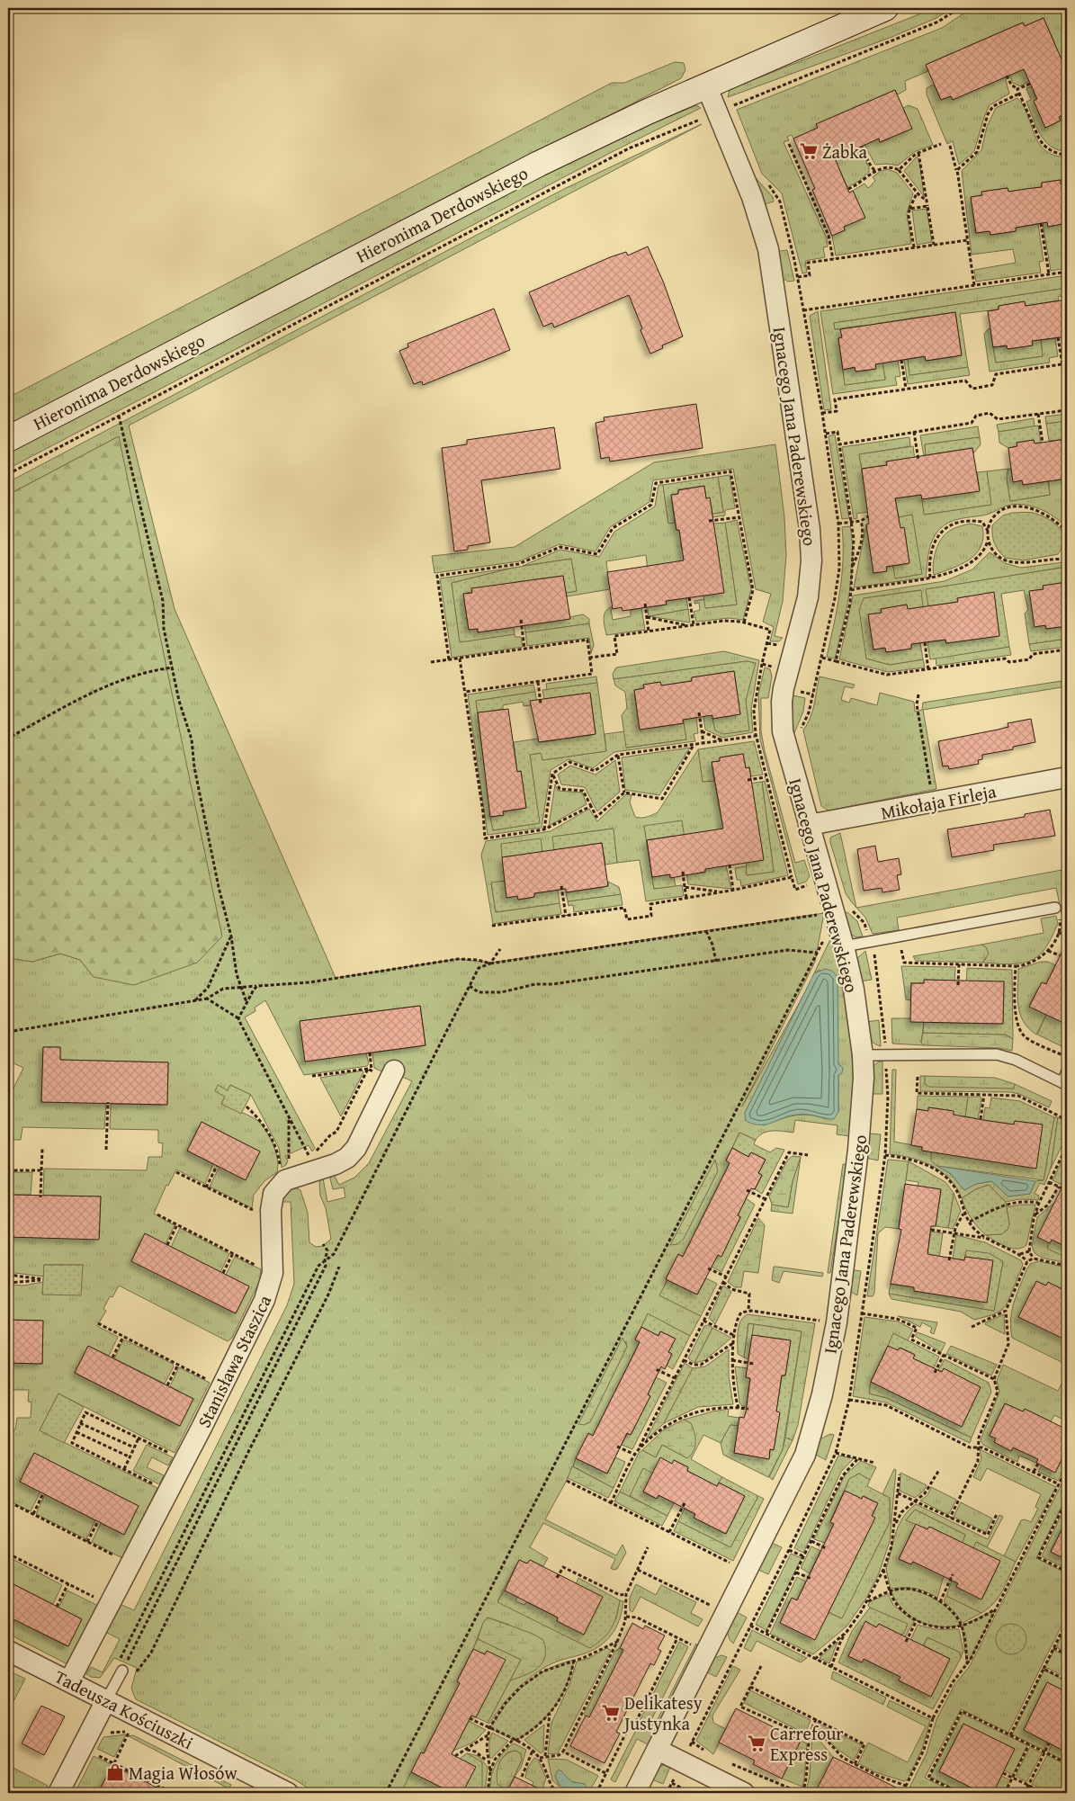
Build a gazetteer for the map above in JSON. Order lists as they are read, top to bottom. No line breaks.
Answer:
{"streets":{"main road":["Hieronima Derdowskiego"],"street":["Ignacego Jana Paderewskiego","Mikołaja Firleja","Stanisława Staszica","Tadeusza Kościuszki"]},"crossings":[["Hieronima Derdowskiego","Ignacego Jana Paderewskiego"],["Ignacego Jana Paderewskiego","Mikołaja Firleja"],["Stanisława Staszica","Tadeusza Kościuszki"]],"places":{"supermarket":["Żabka","Delikatesy Justynka","Carrefour Express"],"shop":["Magia Włosów"]}}
